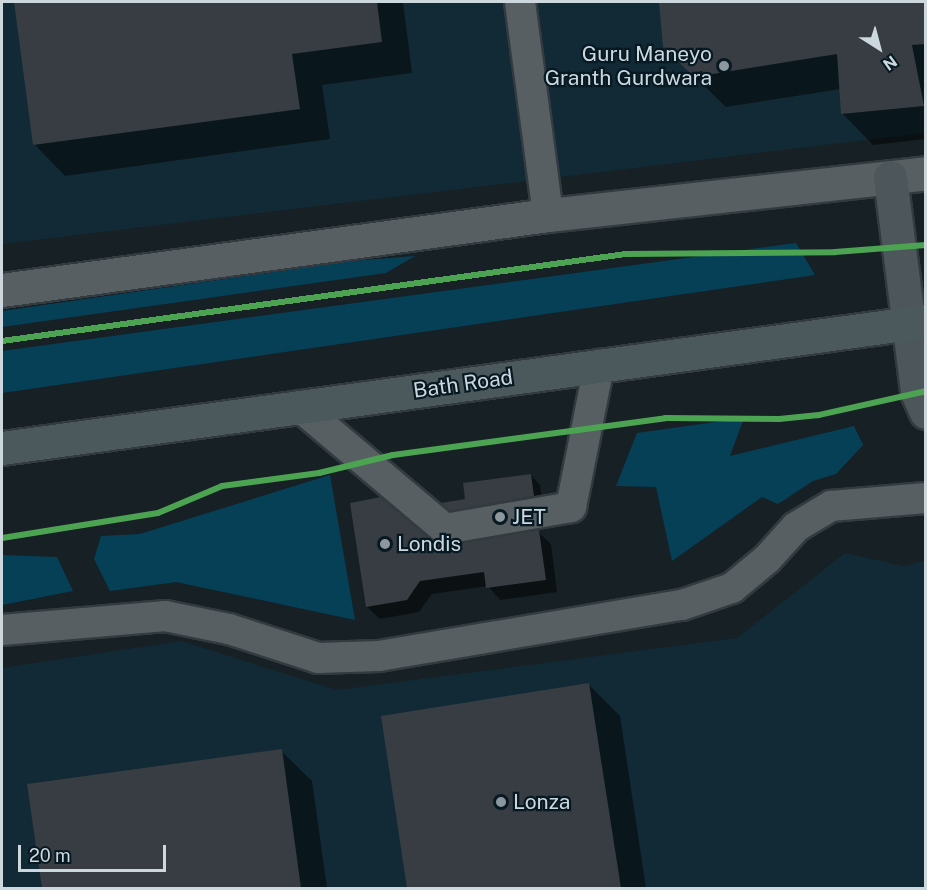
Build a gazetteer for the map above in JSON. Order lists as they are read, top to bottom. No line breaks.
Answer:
{"streets":{"main road":["Bath Road"]},"places":["Guru Maneyo Granth Gurdwara","JET","Londis","Lonza"],"scale_bar":"20 m","north":"bottom right"}
